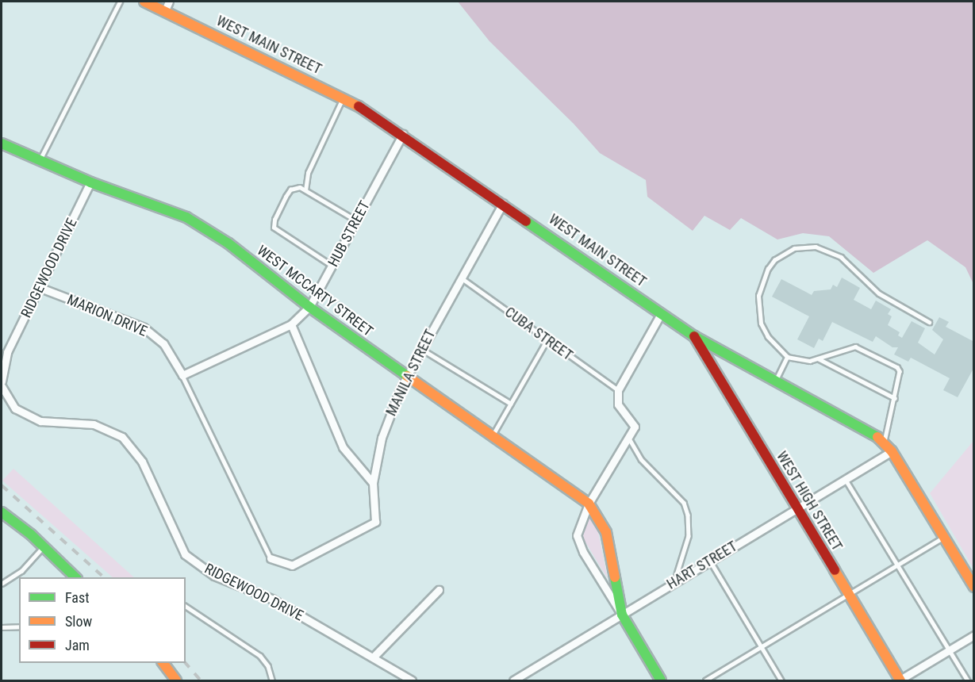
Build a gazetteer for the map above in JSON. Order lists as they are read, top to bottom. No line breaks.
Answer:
{"streets":{"street":["WEST MAIN STREET","HUB STREET","RIDGEWOOD DRIVE","WEST MCCARTY STREET","MARION DRIVE","MANILA STREET","WEST HIGH STREET","HART STREET"],"lane":["CUBA STREET"]},"crossings":[["WEST MAIN STREET","HUB STREET"],["WEST MAIN STREET","MANILA STREET"],["WEST MAIN STREET","WEST HIGH STREET"],["WEST MAIN STREET","HART STREET"],["HUB STREET","WEST MCCARTY STREET"],["HUB STREET","MARION DRIVE"],["RIDGEWOOD DRIVE","WEST MCCARTY STREET"],["RIDGEWOOD DRIVE","MARION DRIVE"],["WEST MCCARTY STREET","MANILA STREET"],["WEST MCCARTY STREET","HART STREET"],["CUBA STREET","MANILA STREET"],["WEST HIGH STREET","HART STREET"]],"legend":["Fast","Slow","Jam"]}
